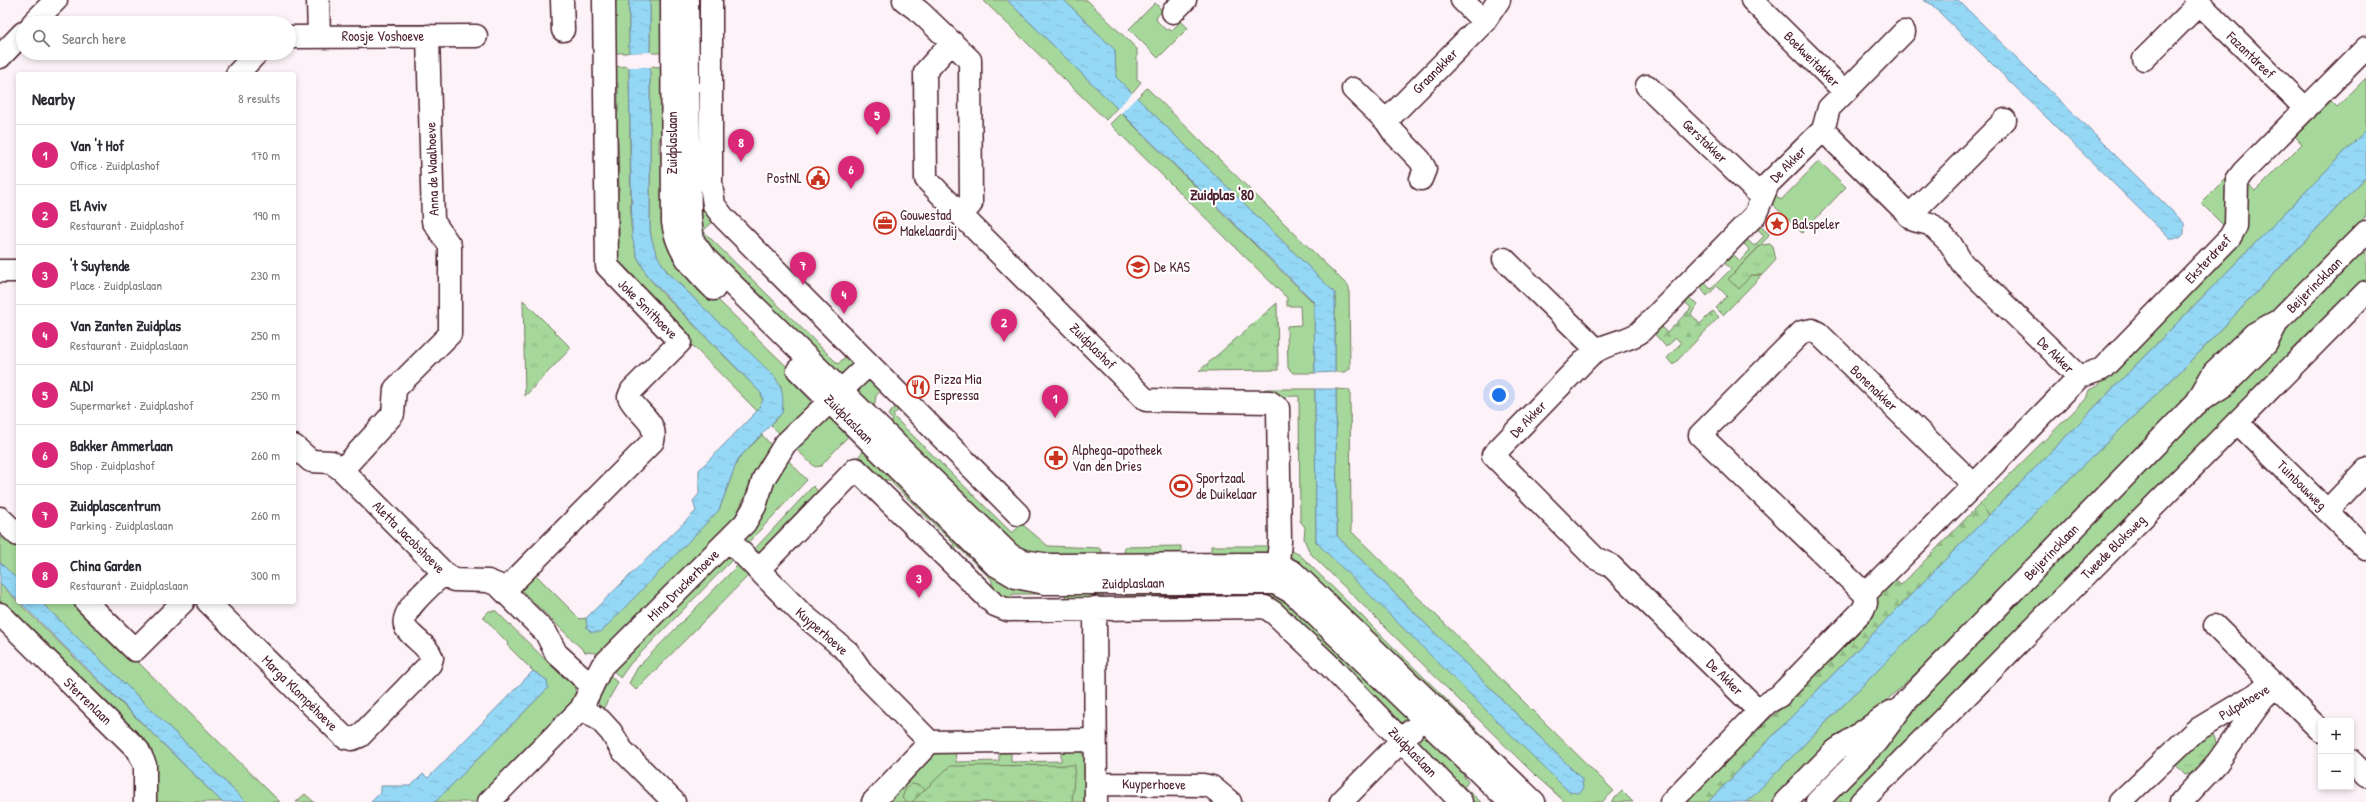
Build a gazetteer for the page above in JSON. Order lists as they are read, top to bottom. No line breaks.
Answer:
{"streets":{"street":["Roosje Voshoeve","Fazantdreef","Boekweitakker","Graanakker","Gerstakker","Zuidplaslaan","De Akker","Anna de Waalhoeve","Eksterdreef","Beijerincklaan","Joke Smithoeve","Zuidplashof","Bonenakker","Tuinbouwweg","Aletta Jacobshoeve","Tweede Bloksweg","Mina Druckerhoeve","Kuyperhoeve","Marga Klompéhoeve","Sterrenlaan","Pulpehoeve"]},"crossings":[["Roosje Voshoeve","Anna de Waalhoeve"],["Fazantdreef","Eksterdreef"],["Boekweitakker","De Akker"],["Gerstakker","De Akker"],["Zuidplaslaan","Zuidplashof"],["Zuidplaslaan","Mina Druckerhoeve"],["Zuidplaslaan","Kuyperhoeve"],["De Akker","Eksterdreef"],["De Akker","Bonenakker"],["Anna de Waalhoeve","Aletta Jacobshoeve"],["Joke Smithoeve","Aletta Jacobshoeve"],["Tuinbouwweg","Tweede Bloksweg"],["Aletta Jacobshoeve","Mina Druckerhoeve"],["Aletta Jacobshoeve","Marga Klompéhoeve"],["Mina Druckerhoeve","Kuyperhoeve"]],"districts":["Zuidplas '80"],"places":{"public building":["PostNL"],"office":["Gouwestad Makelaardij"],"place":["Balspeler"],"school or university":["De KAS"],"restaurant":["Pizza Mia Espressa"],"pharmacy":["Alphega-apotheek Van den Dries"],"sports":["Sportzaal de Duikelaar"]},"page":{"search":"Search here","heading":["Nearby","8 results"],"pins":["5","8","6","7","4","2","1","3"],"list":[{"mark":"1","name":"Van 't Hof","note":"Office · Zuidplashof","value":"170 m"},{"mark":"2","name":"El Aviv","note":"Restaurant · Zuidplashof","value":"190 m"},{"mark":"3","name":"'t Suytende","note":"Place · Zuidplaslaan","value":"230 m"},{"mark":"4","name":"Van Zanten Zuidplas","note":"Restaurant · Zuidplaslaan","value":"250 m"},{"mark":"5","name":"ALDI","note":"Supermarket · Zuidplashof","value":"250 m"},{"mark":"6","name":"Bakker Ammerlaan","note":"Shop · Zuidplashof","value":"260 m"},{"mark":"7","name":"Zuidplascentrum","note":"Parking · Zuidplaslaan","value":"260 m"},{"mark":"8","name":"China Garden","note":"Restaurant · Zuidplaslaan","value":"300 m"}],"map_buttons":["+","−"]}}
